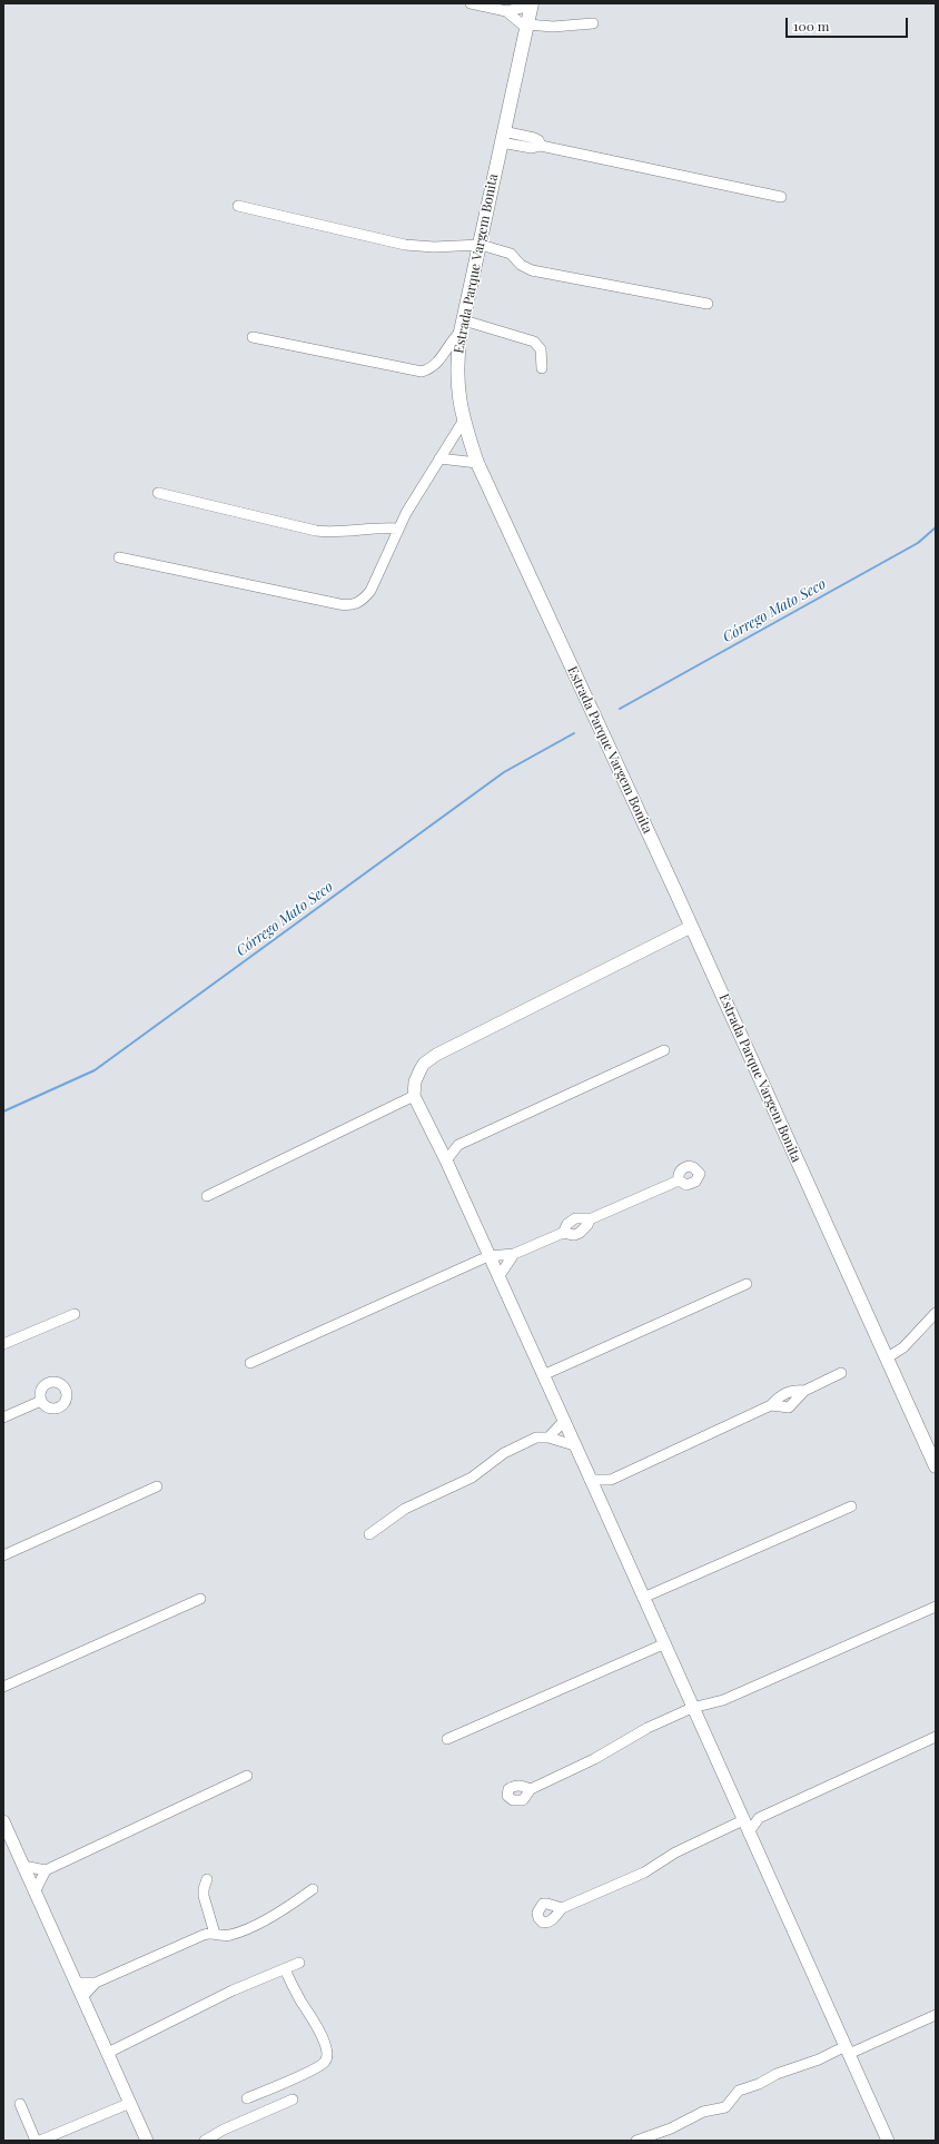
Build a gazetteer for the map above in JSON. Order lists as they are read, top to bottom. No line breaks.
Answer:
{"streets":{"main road":["Estrada Parque Vargem Bonita"]},"water":["Córrego Mato Seco"],"scale_bar":"100 m"}
